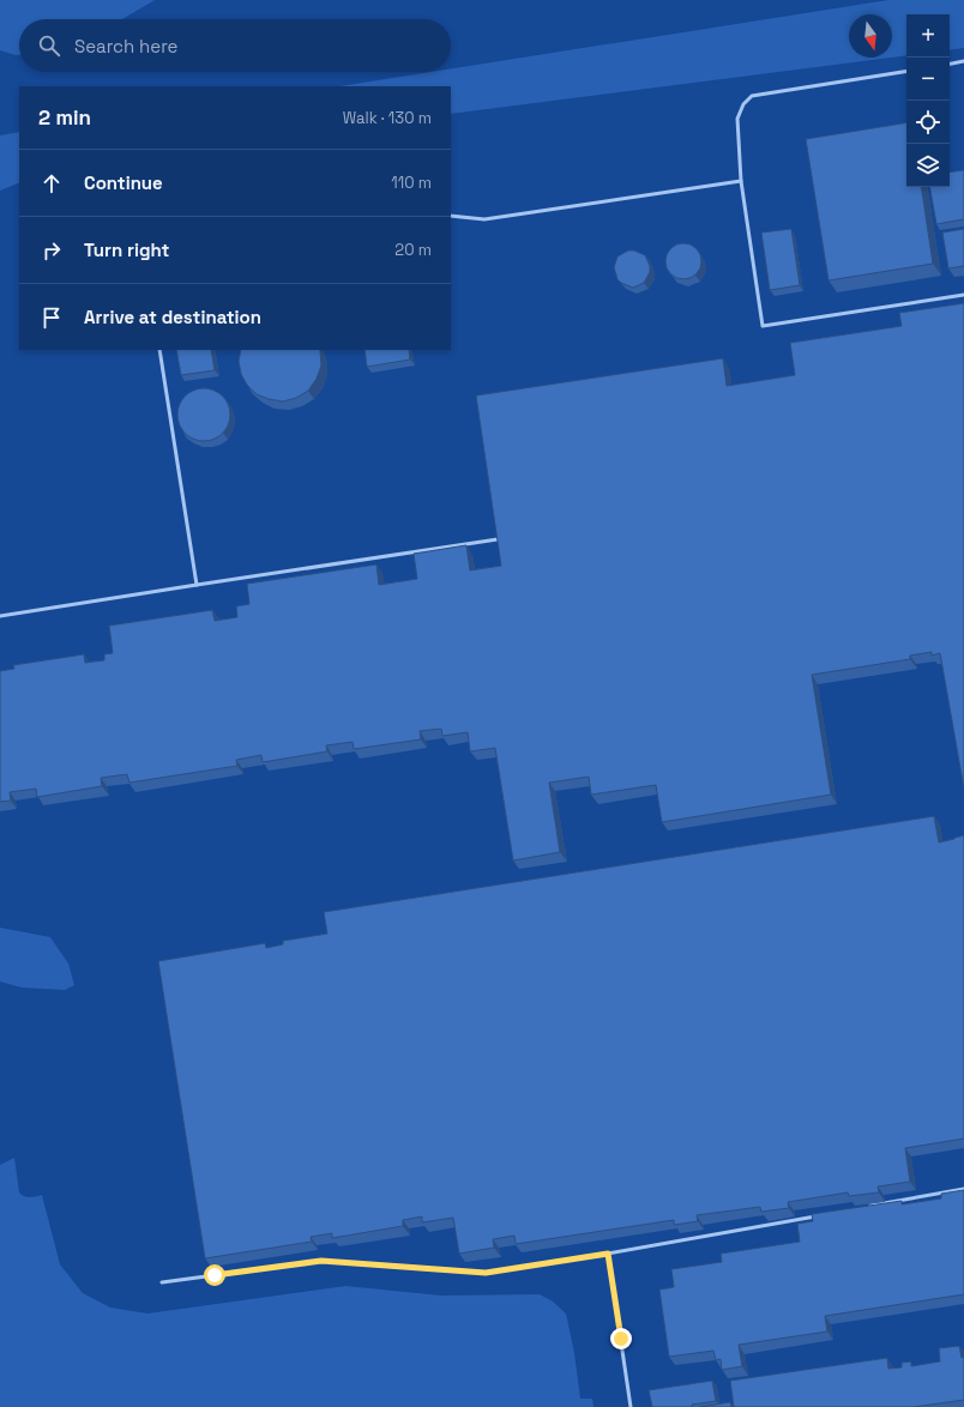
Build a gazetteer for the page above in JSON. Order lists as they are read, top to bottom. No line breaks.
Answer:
{"north":"bottom","page":{"map_buttons":["+","−"],"search":"Search here","heading":["2 min","Walk · 130 m"],"list":[["Continue","110 m"],["Turn right","20 m"],"Arrive at destination"]}}
